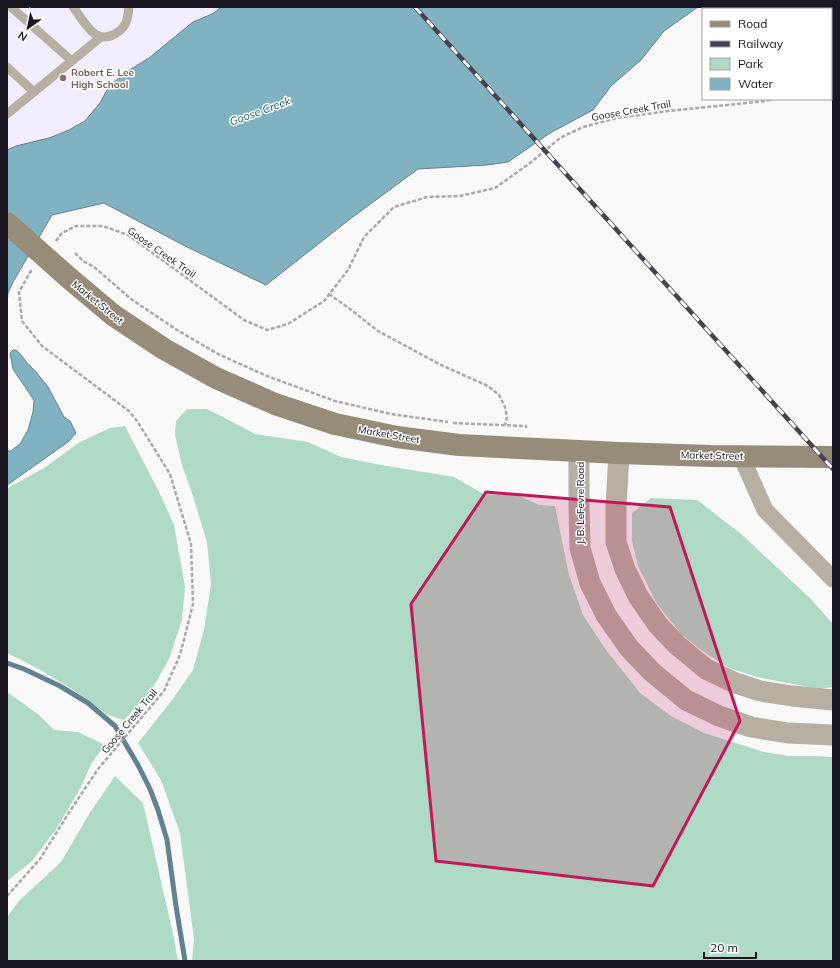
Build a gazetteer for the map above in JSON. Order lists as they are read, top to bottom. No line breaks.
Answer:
{"streets":{"main road":["Market Street"],"street":["J. B. LeFevre Road"],"path":["Goose Creek Trail"]},"crossings":[["Market Street","J. B. LeFevre Road"]],"water":["Goose Creek"],"places":["Robert E. Lee High School"],"legend":["Road","Railway","Park","Water"],"scale_bar":"20 m","north":"bottom left"}
